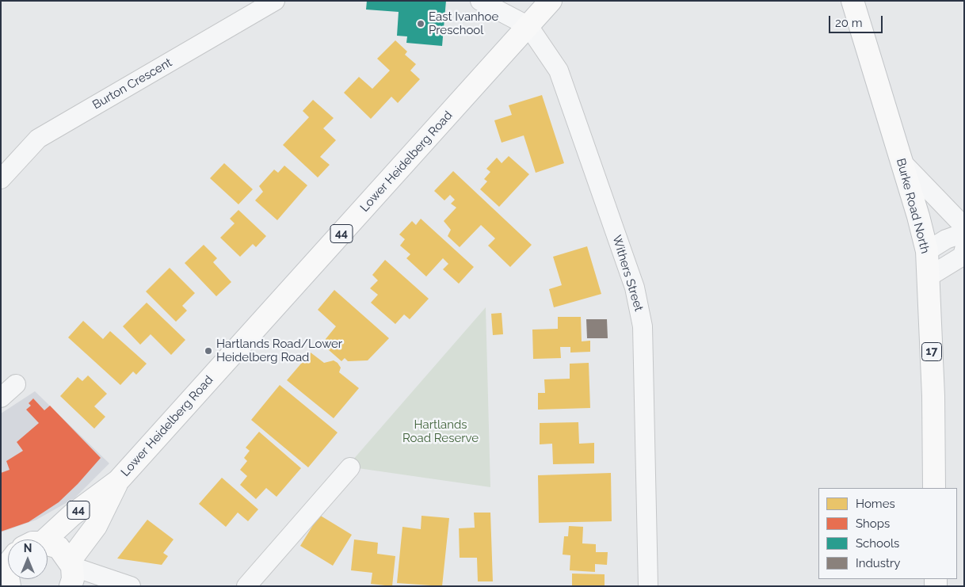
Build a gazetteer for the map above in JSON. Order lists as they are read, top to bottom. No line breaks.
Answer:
{"streets":{"main road":["Lower Heidelberg Road","Burke Road North","44","17"],"street":["Burton Crescent","Withers Street"]},"crossings":[["Lower Heidelberg Road","44"],["Lower Heidelberg Road","Withers Street"]],"parks":["Hartlands Road Reserve"],"places":["East Ivanhoe Preschool","Hartlands Road/Lower Heidelberg Road"],"legend":["Homes","Shops","Schools","Industry"],"scale_bar":"20 m","north":"top"}
